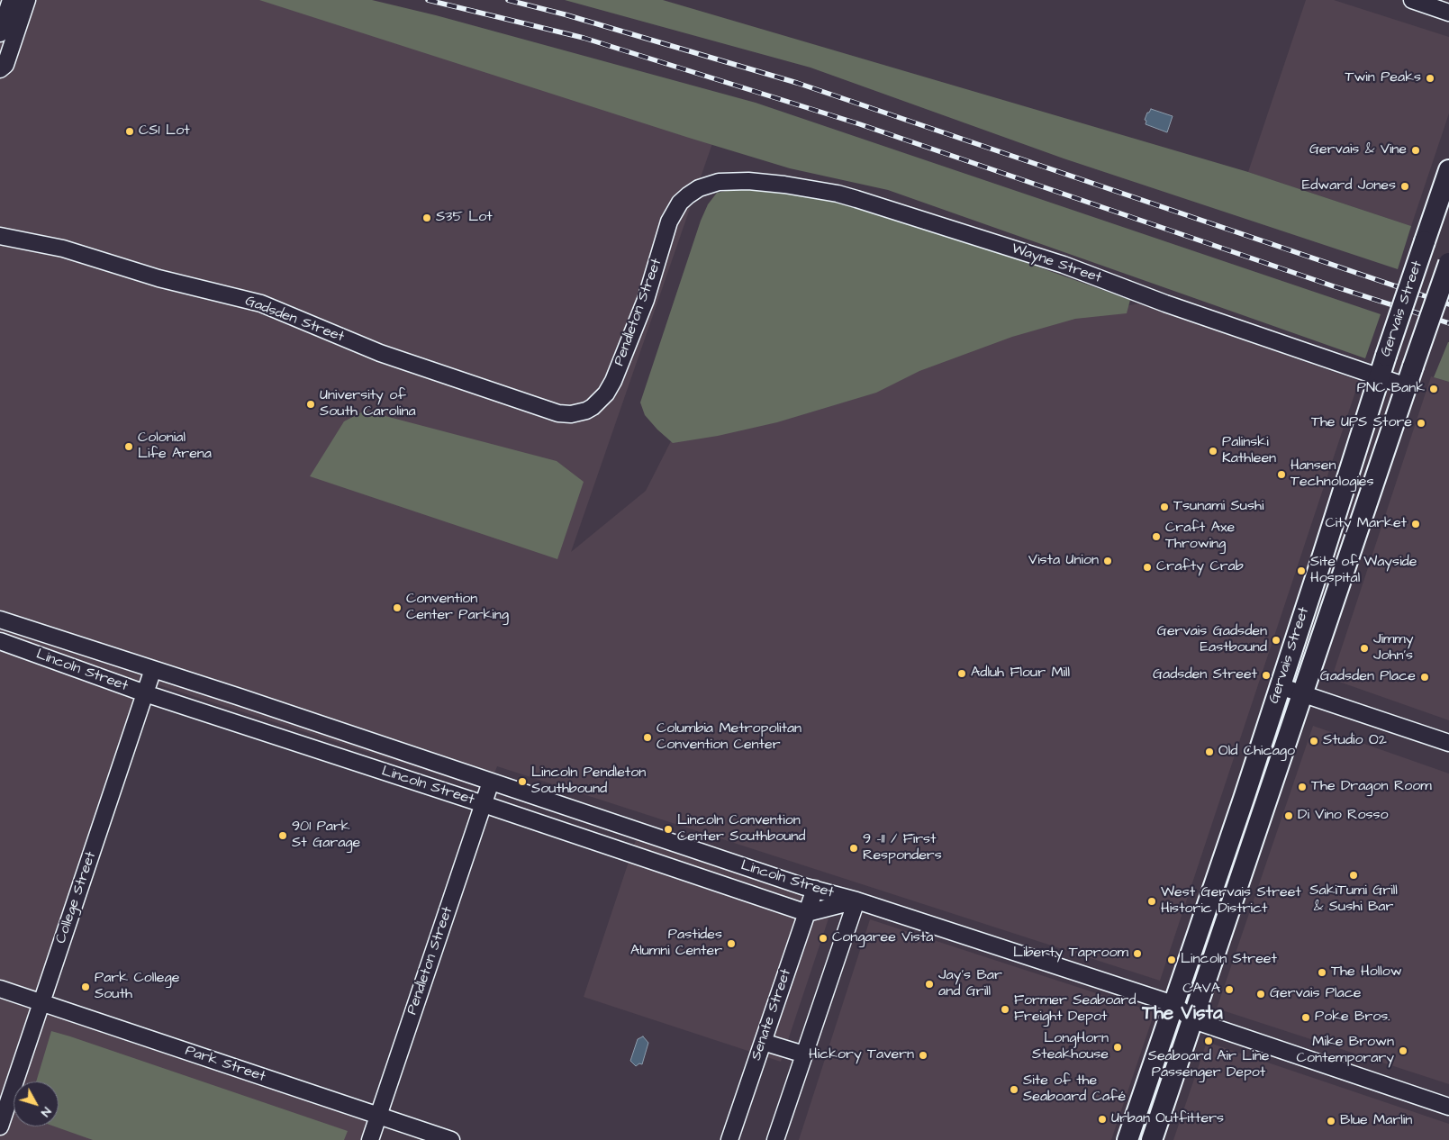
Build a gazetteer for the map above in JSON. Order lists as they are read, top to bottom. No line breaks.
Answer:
{"streets":{"main road":["Gervais Street"],"street":["Wayne Street","Pendleton Street","Gadsden Street","Lincoln Street","College Street","Senate Street","Park Street"]},"crossings":[["Wayne Street","Gervais Street"],["Wayne Street","Pendleton Street"],["Gervais Street","Lincoln Street"],["Pendleton Street","Gadsden Street"],["Pendleton Street","Lincoln Street"],["Pendleton Street","Park Street"],["Lincoln Street","College Street"],["Lincoln Street","Senate Street"],["College Street","Park Street"]],"districts":["The Vista"],"places":["Twin Peaks","CS1 Lot","Gervais & Vine","Edward Jones","S35 Lot","PNC Bank","University of South Carolina","The UPS Store","Colonial Life Arena","Palinski Kathleen","Hansen Technologies","Tsunami Sushi","City Market","Craft Axe Throwing","Vista Union","Crafty Crab","Site of Wayside Hospital","Convention Center Parking","Gervais Gadsden Eastbound","Jimmy John's","Adluh Flour Mill","Gadsden Street","Gadsden Place","Columbia Metropolitan Convention Center","Studio O2","Old Chicago","Lincoln Pendleton Southbound","The Dragon Room","Di Vino Rosso","Lincoln Convention Center Southbound","901 Park St Garage","9 -11 / First Responders","SakiTumi Grill & Sushi Bar","West Gervais Street Historic District","Congaree Vista","Pastides Alumni Center","Liberty Taproom","Lincoln Street","The Hollow","Jay's Bar and Grill","Park College South","CAVA","Gervais Place","Former Seaboard Freight Depot","Poke Bros.","Seaboard Air Line Passenger Depot","LongHorn Steakhouse","Mike Brown Contemporary","Hickory Tavern","Site of the Seaboard Café","Urban Outfitters","Blue Marlin"],"north":"bottom right"}
